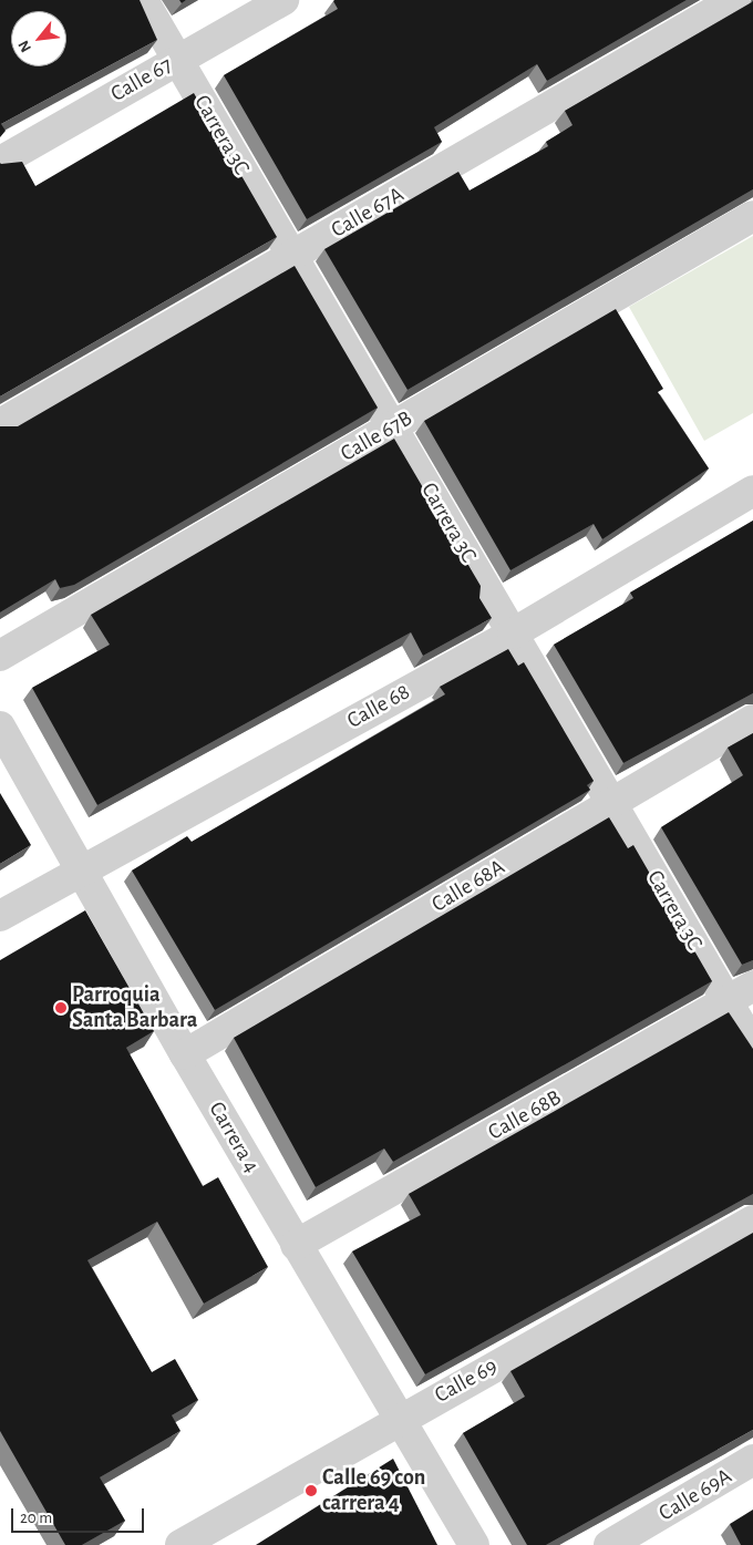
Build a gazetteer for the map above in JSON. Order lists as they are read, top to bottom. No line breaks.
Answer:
{"streets":{"street":["Calle 67","Carrera 3C","Calle 67A","Calle 67B","Calle 68","Calle 68A","Calle 68B","Carrera 4","Calle 69","Calle 69A"]},"crossings":[["Calle 67","Carrera 3C"],["Carrera 3C","Calle 67A"],["Carrera 3C","Calle 67B"],["Carrera 3C","Calle 68"],["Carrera 3C","Calle 68A"],["Carrera 3C","Calle 68B"],["Calle 68","Carrera 4"],["Calle 68A","Carrera 4"],["Calle 68B","Carrera 4"],["Carrera 4","Calle 69"]],"places":["Parroquia Santa Barbara","Calle 69 con carrera 4"],"scale_bar":"20 m","north":"bottom left"}
